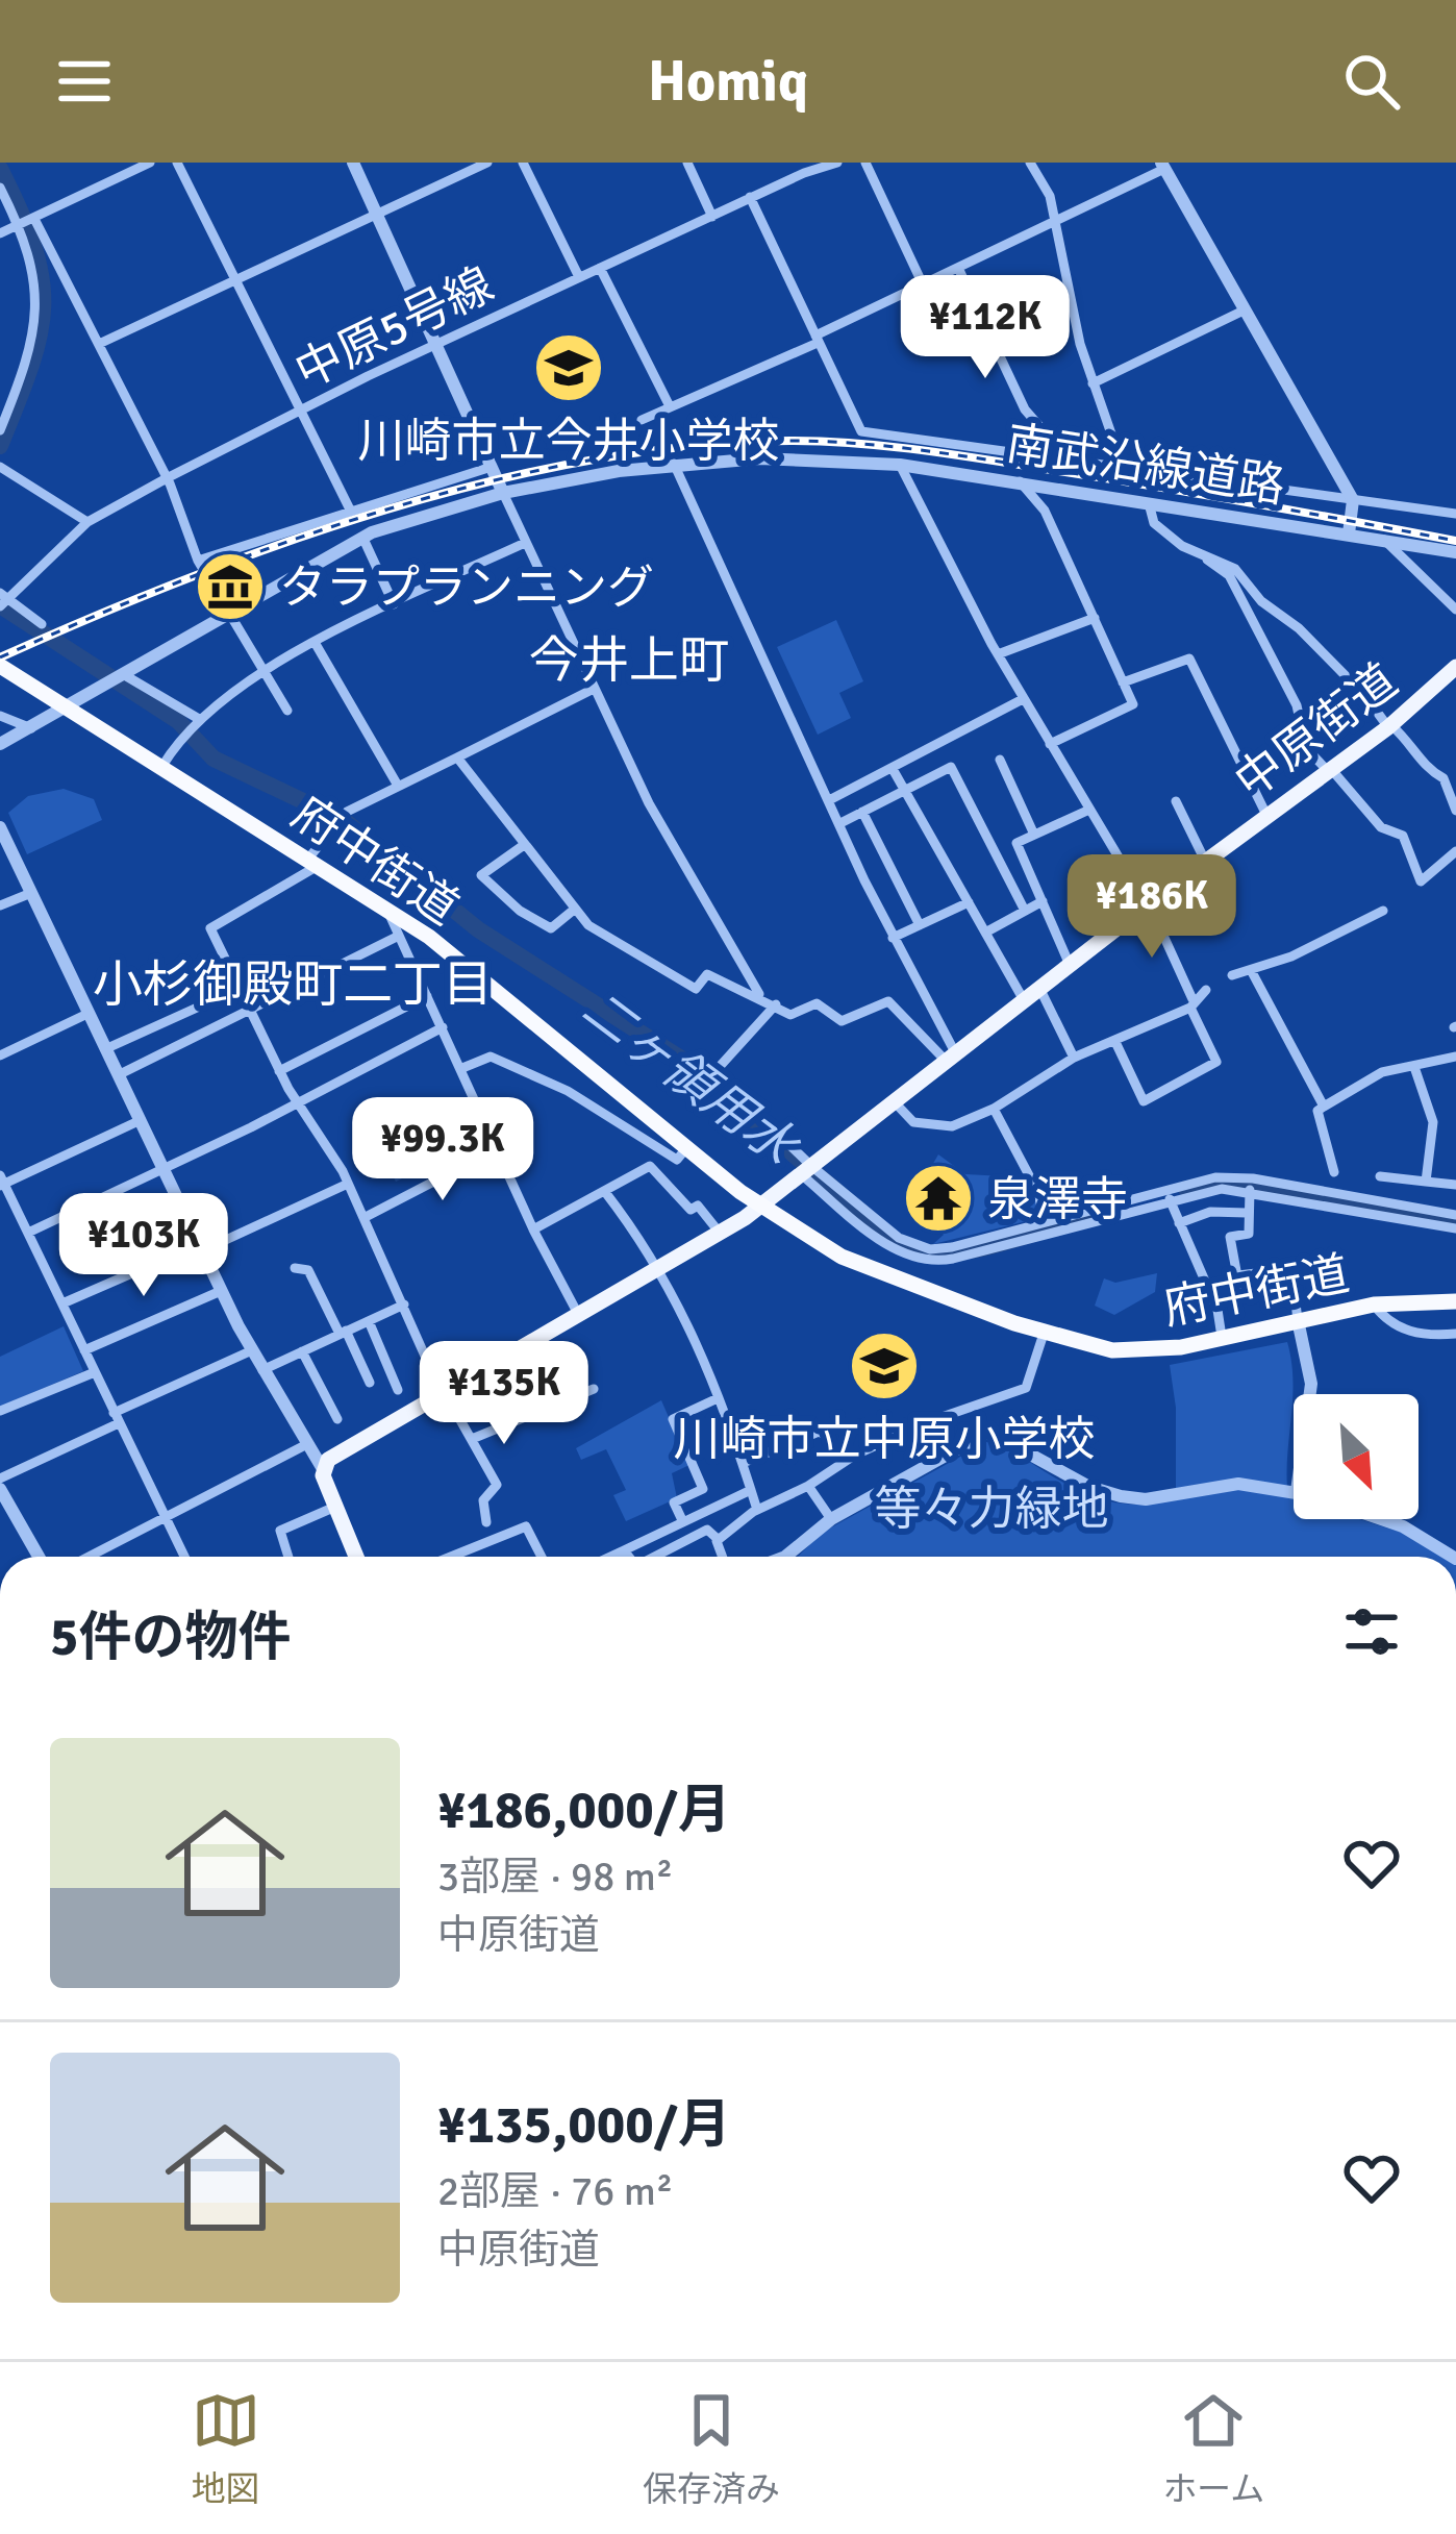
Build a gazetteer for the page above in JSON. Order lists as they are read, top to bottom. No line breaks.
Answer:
{"streets":{"highway":["府中街道"],"main road":["中原街道"],"street":["中原5号線","南武沿線道路"]},"crossings":[["南武沿線道路","府中街道"],["中原街道","府中街道"]],"districts":["今井上町","小杉御殿町二丁目"],"water":["二ヶ領用水"],"parks":["等々力緑地"],"places":{"school or university":["川崎市立今井小学校","川崎市立中原小学校"],"museum":["タラプランニング"],"temple":["泉澤寺"]},"north":"bottom right","page":{"header":"Homiq","price":["¥112K","¥186K","¥99.3K","¥103K","¥135K"],"heading":"5件の物件","list":[{"name":"¥186,000/月","note":"3部屋 · 98 m² · 中原街道"},{"name":"¥135,000/月","note":"2部屋 · 76 m² · 中原街道"}],"tabs":["地図","保存済み","ホーム"]}}
